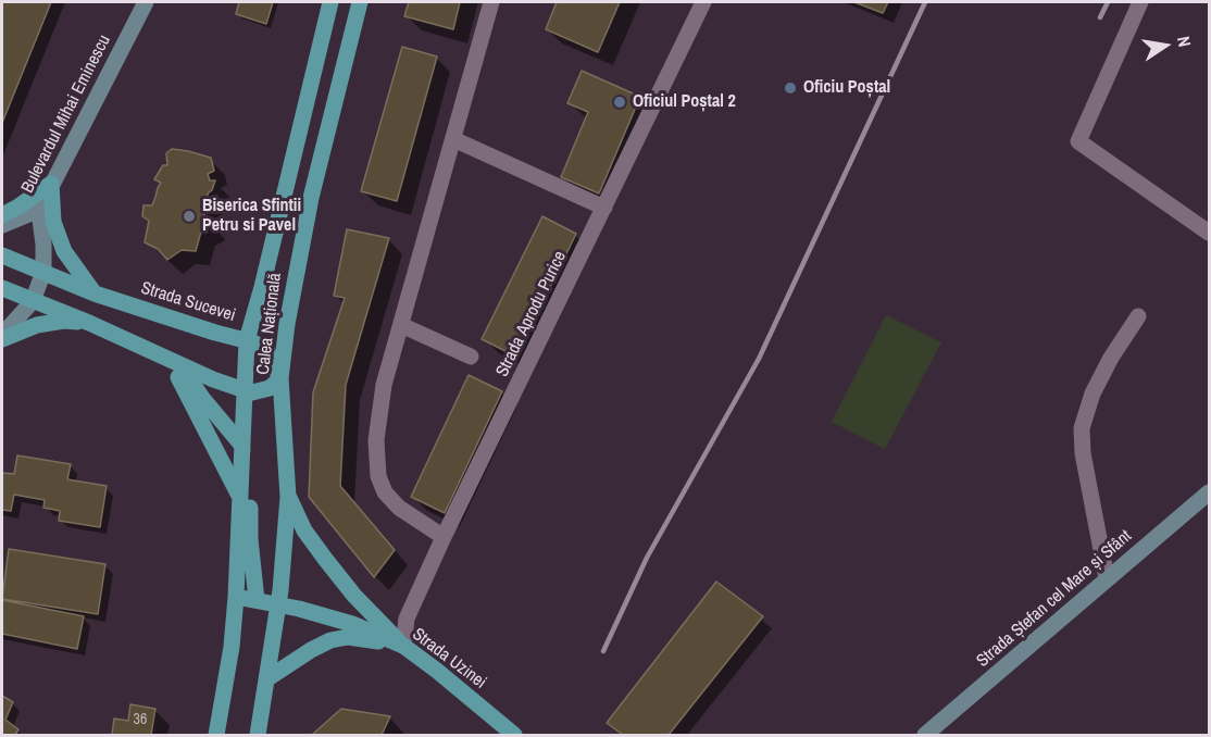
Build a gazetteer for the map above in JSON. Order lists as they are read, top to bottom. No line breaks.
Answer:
{"streets":{"main road":["Bulevardul Mihai Eminescu","Strada Sucevei","Calea Națională","Strada Ștefan cel Mare și Sfânt","Strada Uzinei"],"street":["Strada Aprodu Purice"]},"crossings":[["Bulevardul Mihai Eminescu","Strada Sucevei"],["Strada Sucevei","Calea Națională"],["Strada Aprodu Purice","Strada Uzinei"],["Calea Națională","Strada Uzinei"]],"places":["Oficiu Poștal","Oficiul Poștal 2","Biserica Sfintii Petru si Pavel"],"house_numbers":["36"],"north":"right"}
